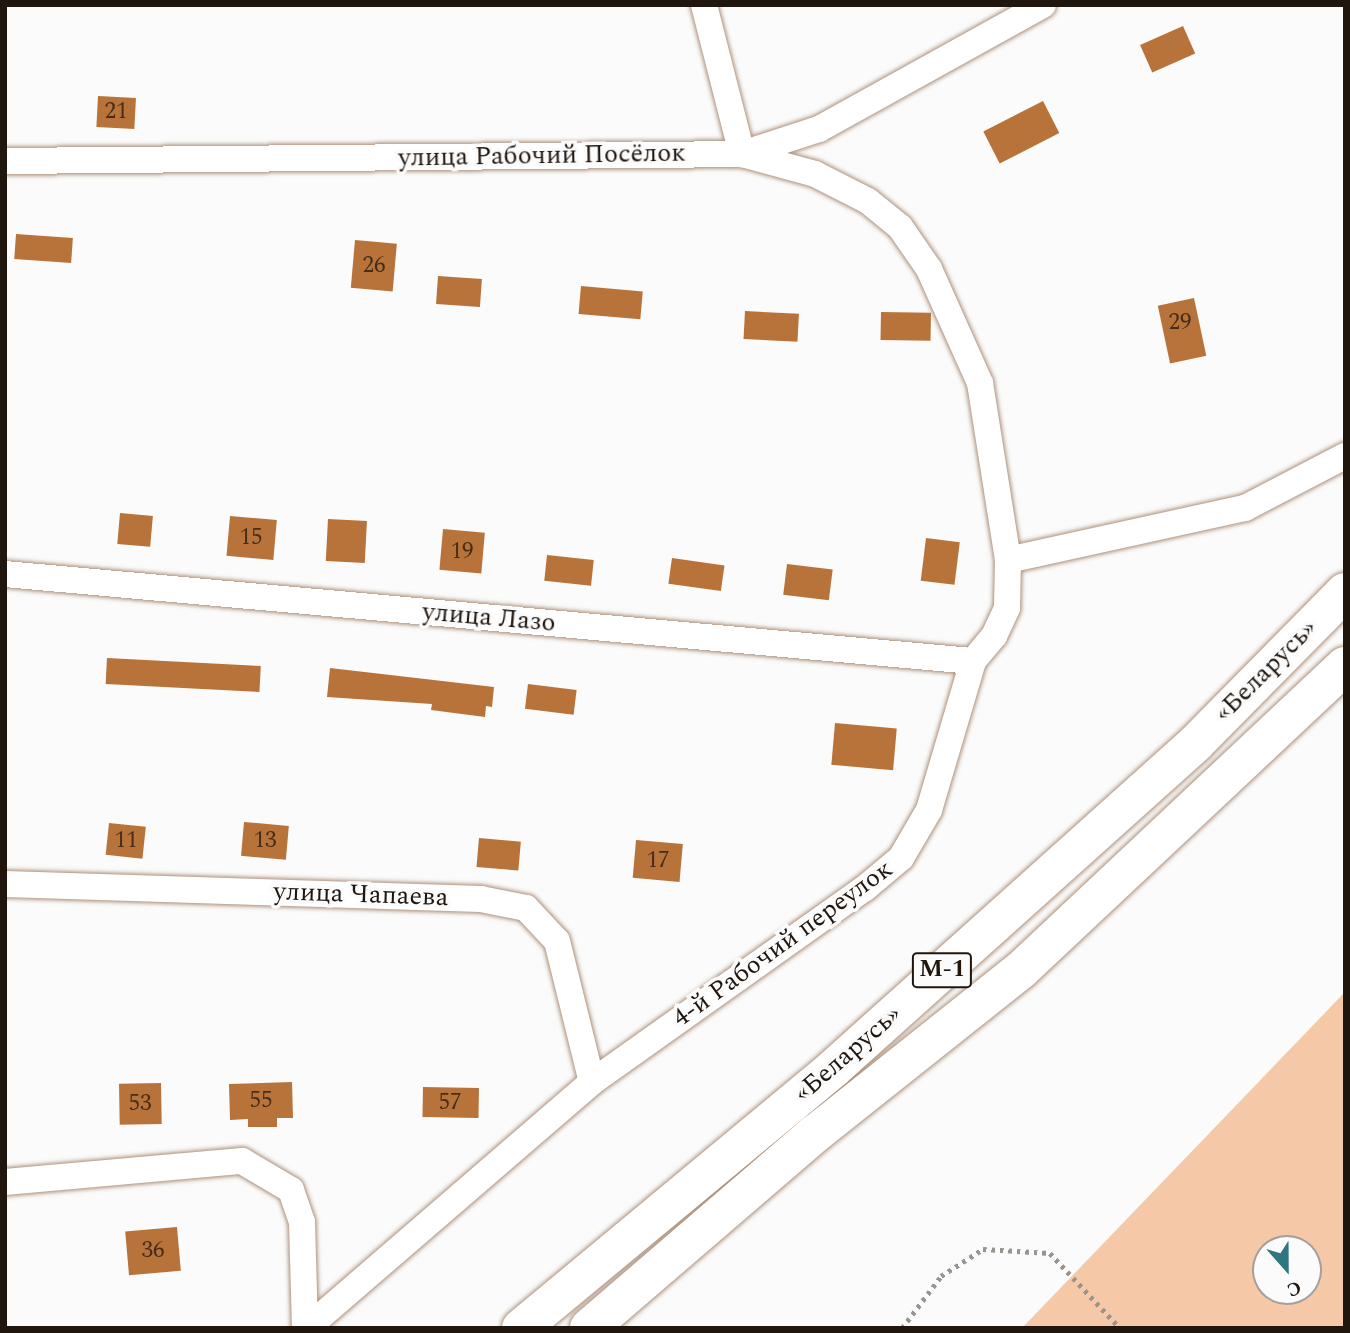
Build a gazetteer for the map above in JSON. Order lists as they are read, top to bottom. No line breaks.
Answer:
{"streets":{"highway":["«Беларусь»","М-1"],"street":["улица Рабочий Посёлок","улица Лазо","улица Чапаева","4-й Рабочий переулок"]},"crossings":[["улица Рабочий Посёлок","4-й Рабочий переулок"],["улица Лазо","4-й Рабочий переулок"],["улица Чапаева","4-й Рабочий переулок"]],"house_numbers":["21","26","29","15","19","11","13","17","55","57","53","36"],"north":"bottom"}
